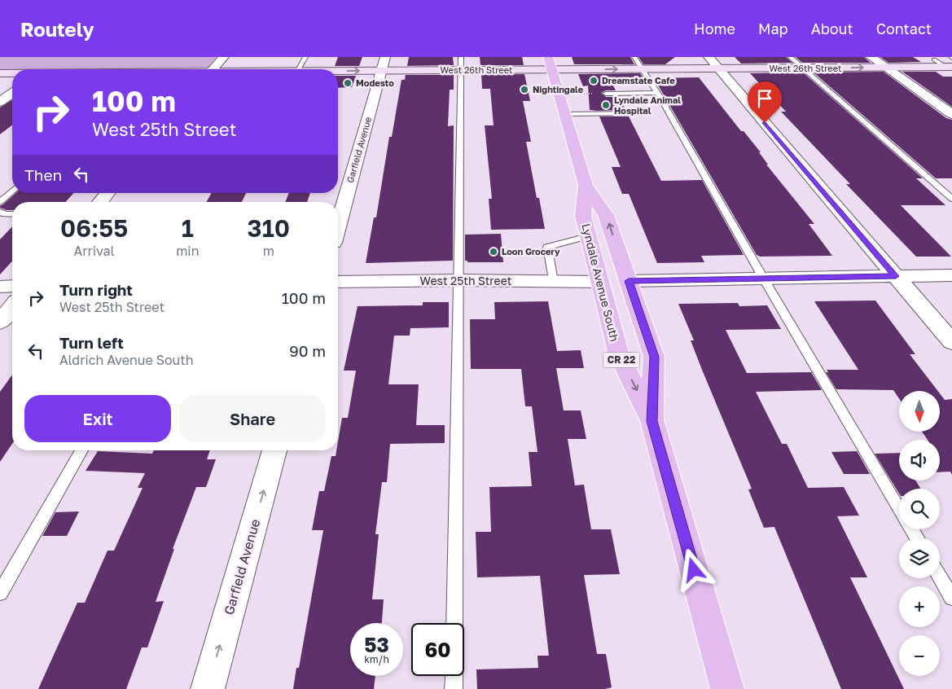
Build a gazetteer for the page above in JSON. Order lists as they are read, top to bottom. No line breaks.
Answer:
{"streets":{"main road":["Lyndale Avenue South","CR 22"],"street":["West 26th Street","Garfield Avenue","West 25th Street"]},"crossings":[["West 26th Street","Garfield Avenue"],["West 26th Street","Lyndale Avenue South"],["West 25th Street","Lyndale Avenue South"]],"one_way":["Garfield Avenue"],"places":["Dreamstate Cafe","Modesto","Nightingale","Lyndale Animal Hospital","Loon Grocery"],"north":"bottom","page":{"header":"Routely","nav":["Home","Map","About","Contact"],"turn":["100 m","West 25th Street"],"then":"Then","eta":["06:55","Arrival","1","min","310","m"],"list":[{"name":"Turn right","note":"West 25th Street","value":"100 m"},{"name":"Turn left","note":"Aldrich Avenue South","value":"90 m"}],"buttons":["Exit","Share"],"map_buttons":["+","−"],"speed":"53 km/h","limit":"60"}}
